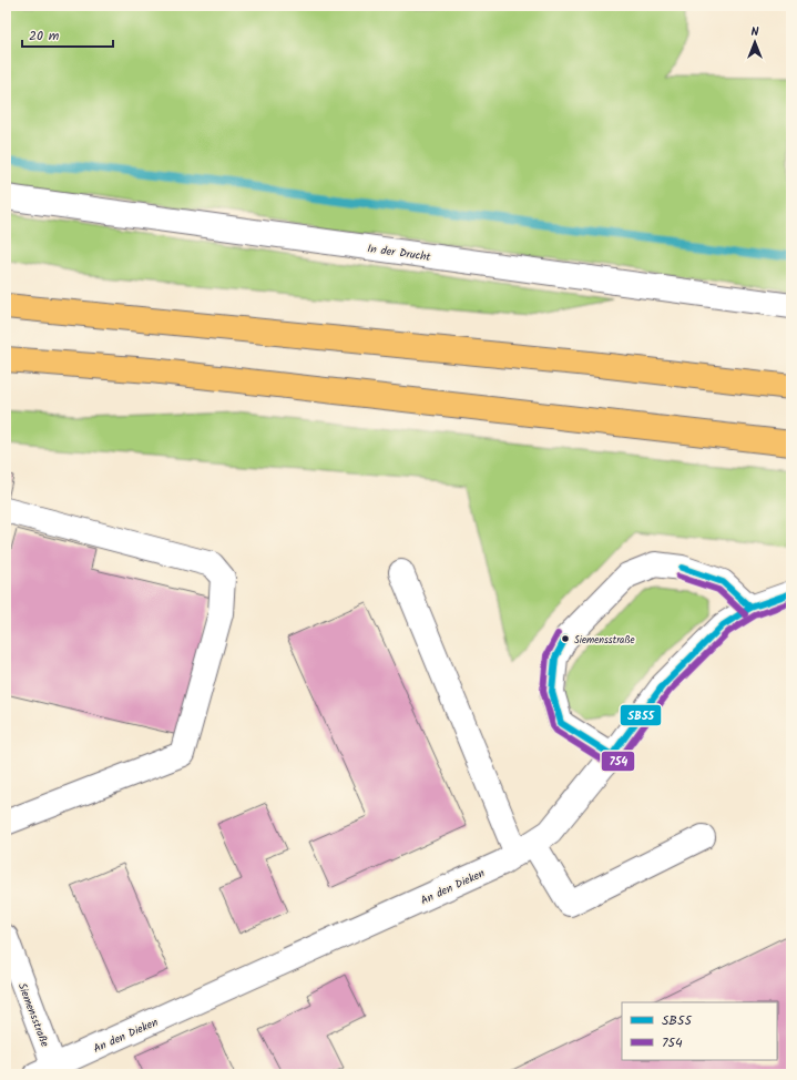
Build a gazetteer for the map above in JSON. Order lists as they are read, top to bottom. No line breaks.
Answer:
{"streets":{"street":["In der Drucht","An den Dieken","Siemensstraße"]},"crossings":[["An den Dieken","Siemensstraße"]],"places":["Siemensstraße"],"lines":["transit line SB55","transit line 754"],"legend":["SB55","754"],"scale_bar":"20 m","north":"top"}
